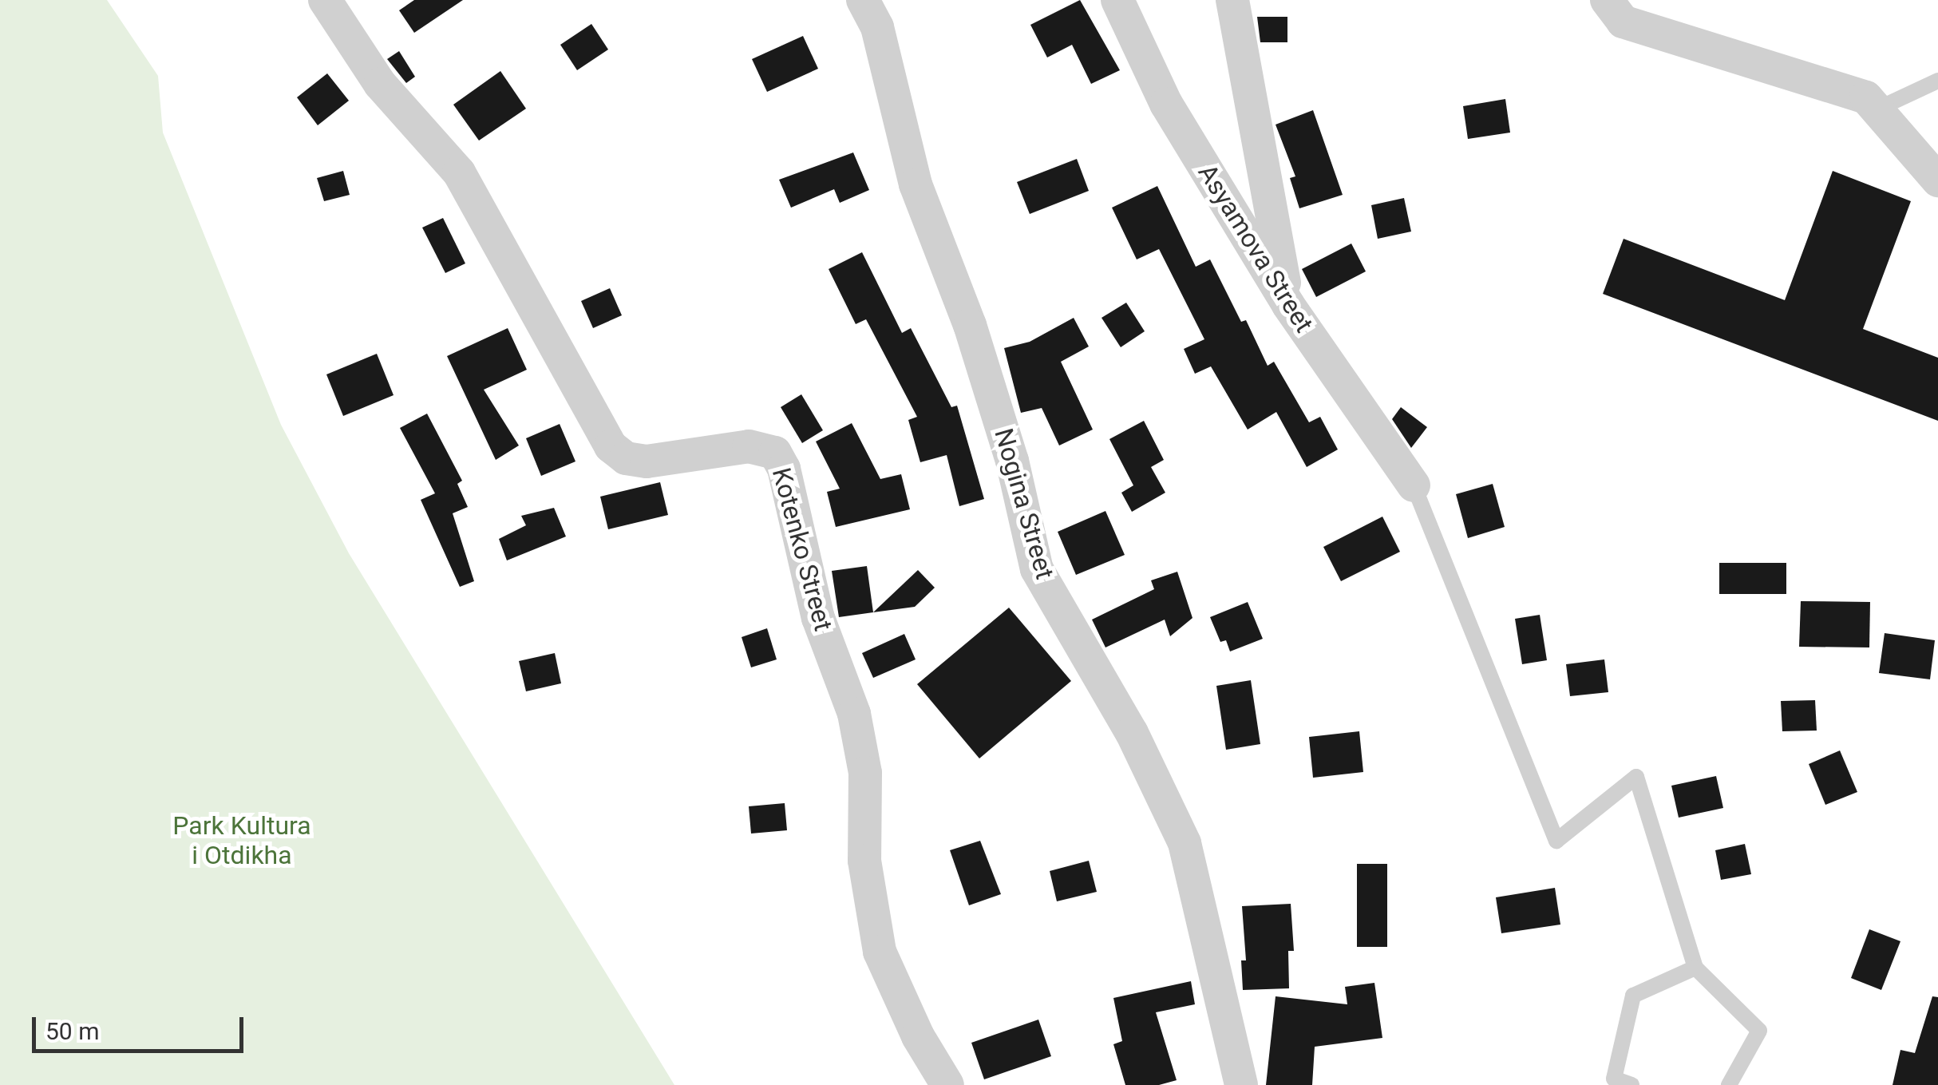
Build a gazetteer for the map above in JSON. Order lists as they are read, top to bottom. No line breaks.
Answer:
{"streets":{"street":["Asyamova Street","Nogina Street","Kotenko Street"]},"parks":["Park Kultura i Otdikha"],"scale_bar":"50 m"}
